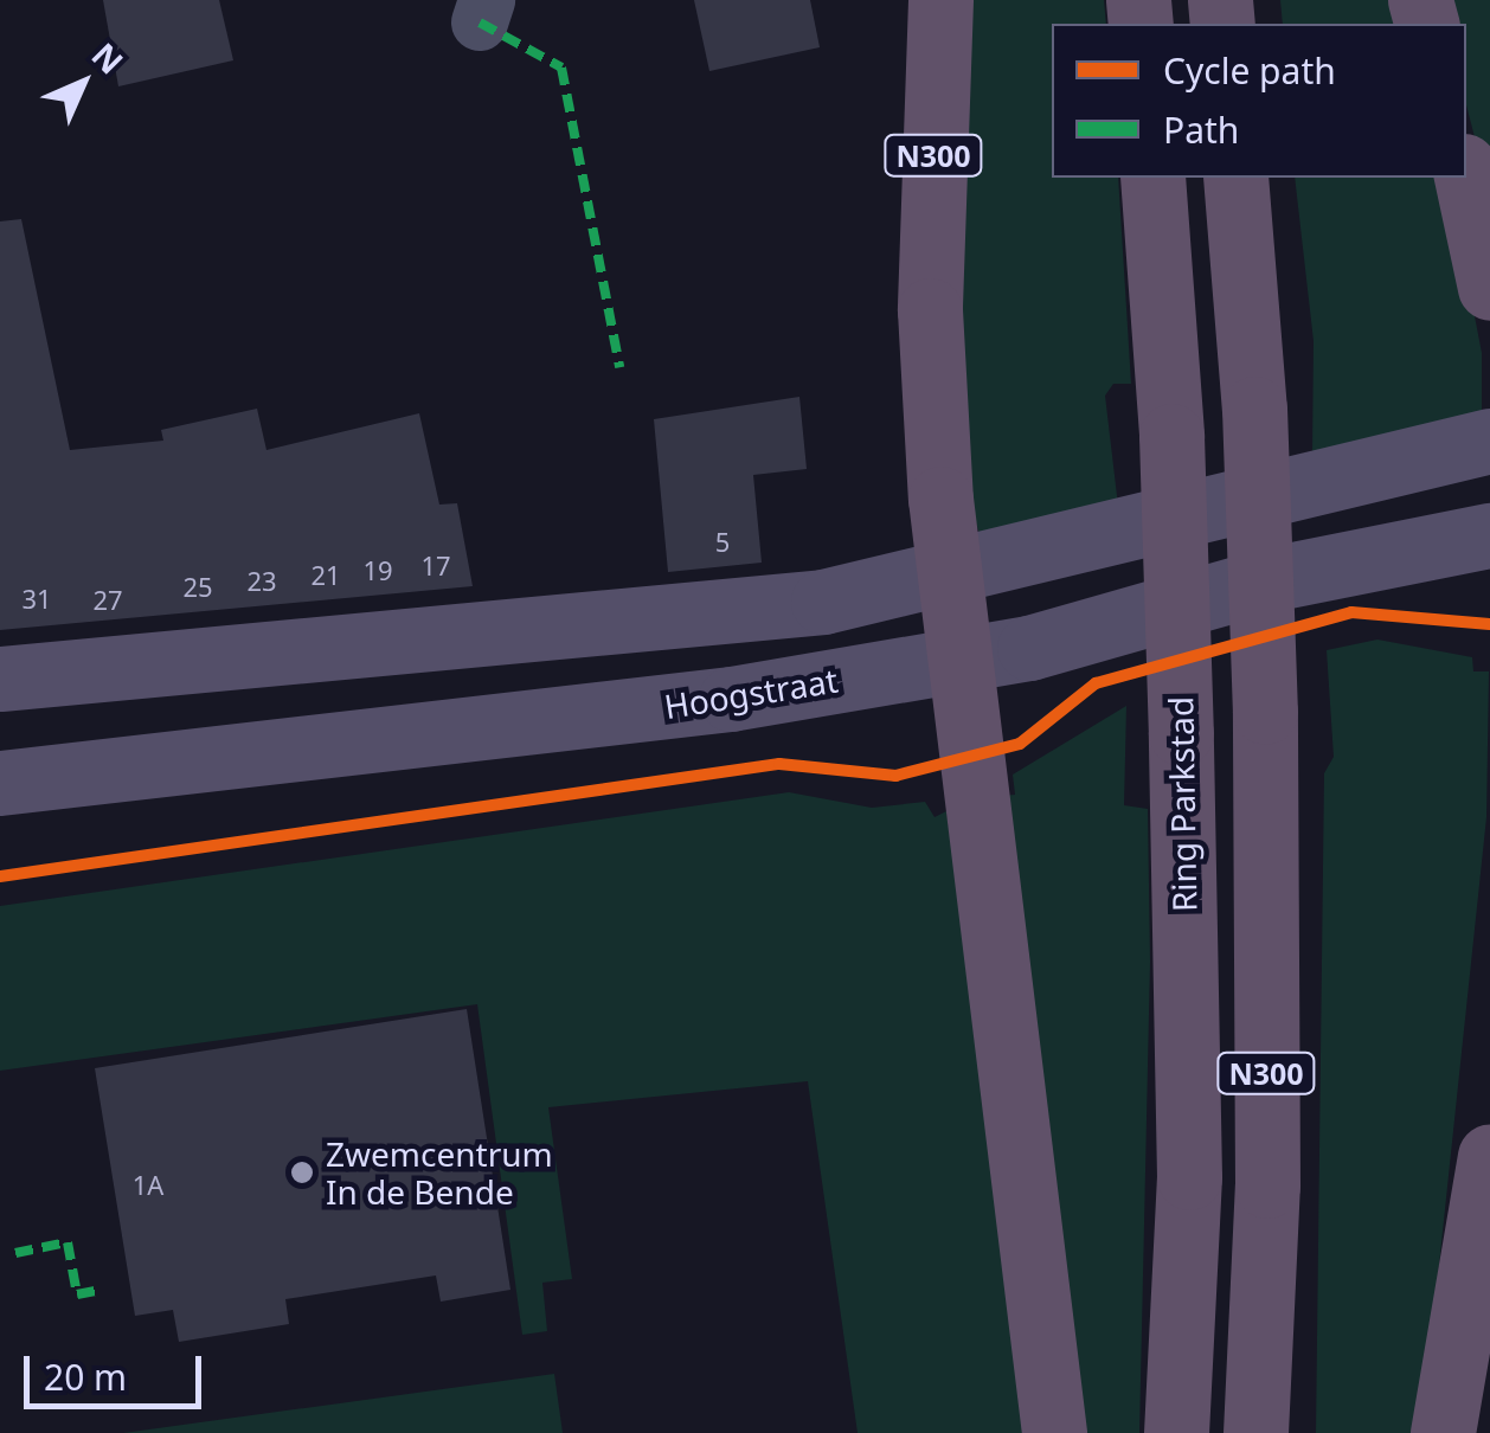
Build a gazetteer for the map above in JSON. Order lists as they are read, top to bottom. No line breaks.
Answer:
{"streets":{"highway":["N300","Ring Parkstad"],"main road":["Hoogstraat"]},"crossings":[["N300","Hoogstraat"]],"places":["Zwemcentrum In de Bende"],"house_numbers":["5","17","19","21","23","25","31","27","1A"],"legend":["Cycle path","Path"],"scale_bar":"20 m","north":"top right"}
